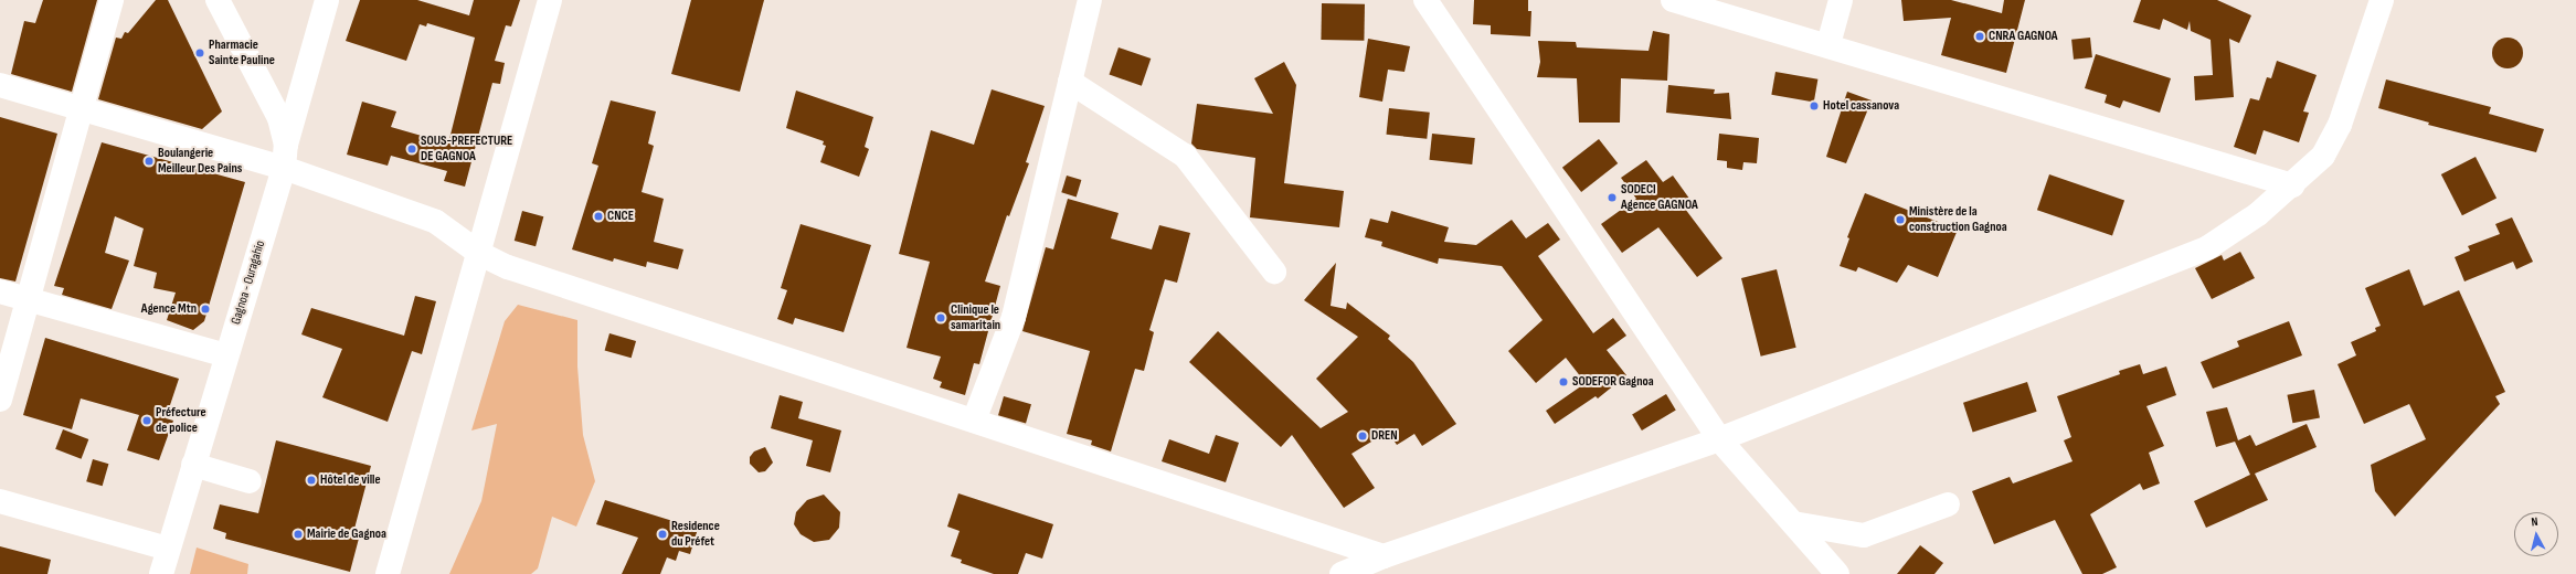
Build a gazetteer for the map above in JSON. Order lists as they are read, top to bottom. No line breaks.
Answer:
{"streets":{"street":["Gagnoa - Ouragahio"]},"places":["CNRA GAGNOA","Pharmacie Sainte Pauline","Hotel cassanova","SOUS-PREFECTURE DE GAGNOA","Boulangerie Meilleur Des Pains","SODECI Agence GAGNOA","CNCE","Ministère de la construction Gagnoa","Agence Mtn","Clinique le samaritain","SODEFOR Gagnoa","Préfecture de police","DREN","Hôtel de ville","Mairie de Gagnoa","Residence du Préfet"],"north":"top"}
